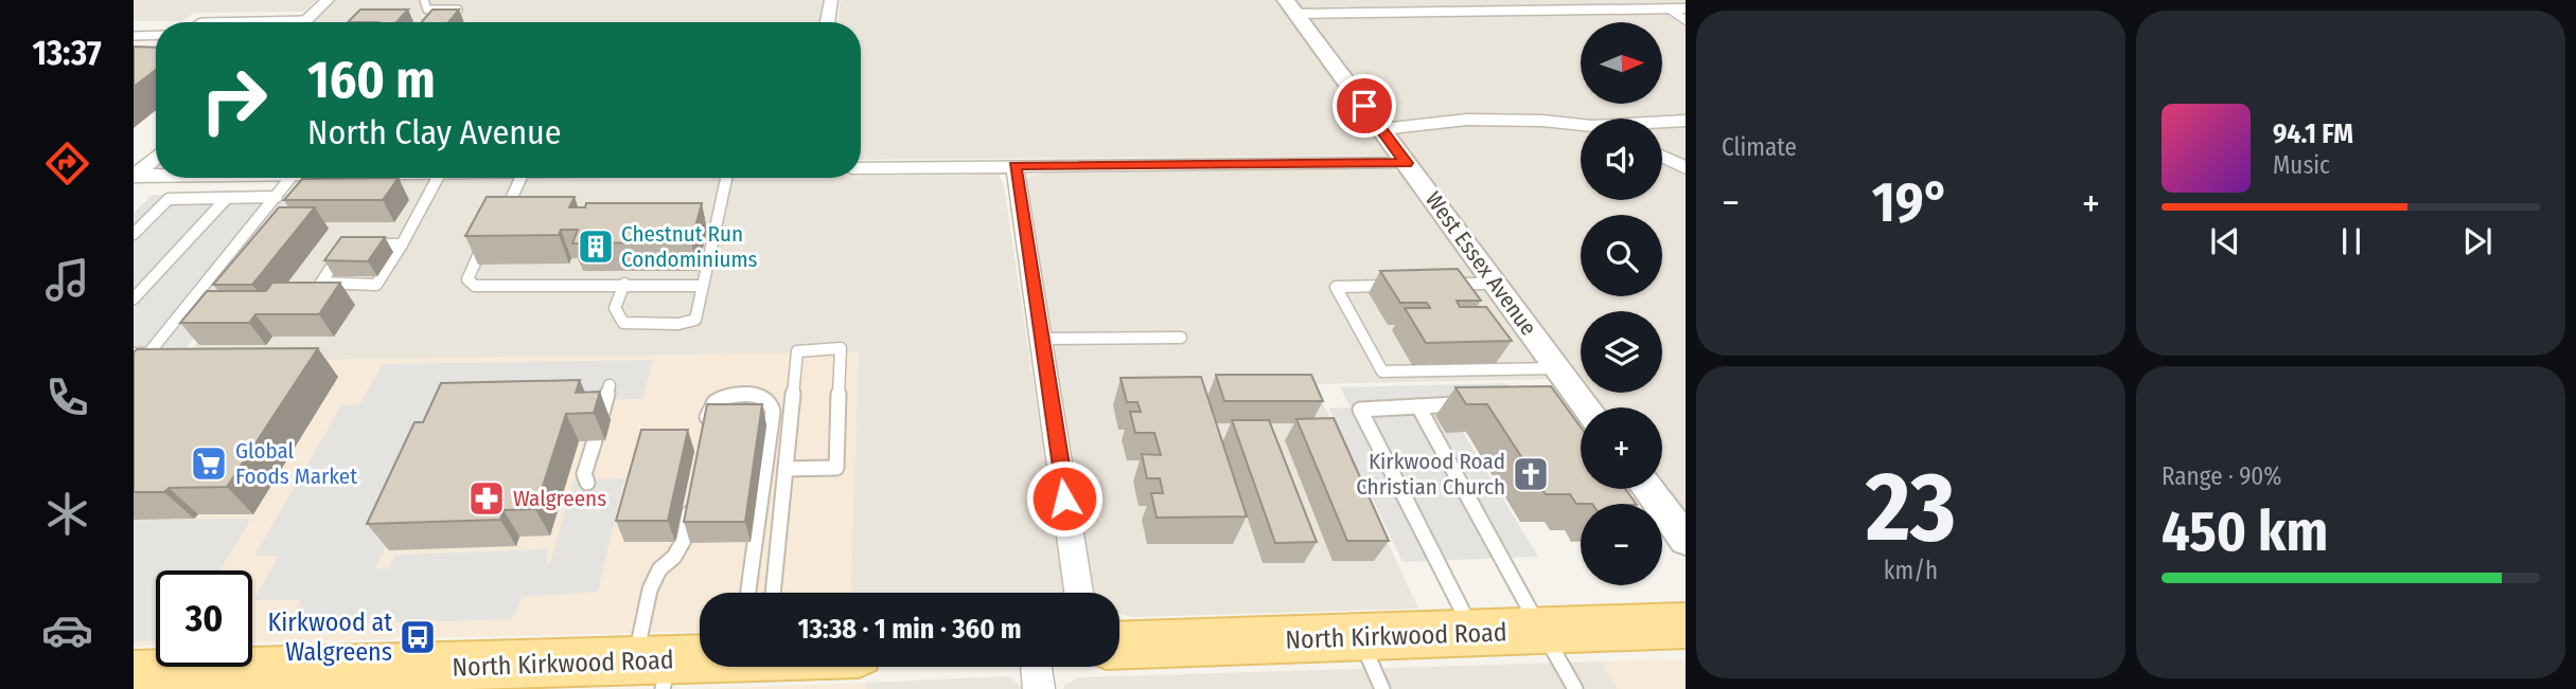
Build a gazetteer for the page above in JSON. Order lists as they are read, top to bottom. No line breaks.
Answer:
{"streets":{"main road":["North Kirkwood Road"],"street":["West Essex Avenue"]},"places":{"building":["Chestnut Run Condominiums"],"supermarket":["Global Foods Market"],"church":["Kirkwood Road Christian Church"],"pharmacy":["Walgreens"],"bus stop":["Kirkwood at Walgreens"]},"north":"right","page":{"tabs":"13:37","tile":["Climate",["23","km/h"],["Range · 90%","450 km"]],"map_buttons":["+","−"],"turn":["160 m","North Clay Avenue"],"song":["94.1 FM","Music"],"heat":["−","19°","+"],"limit":"30","trip":"13:38 · 1 min · 360 m"}}
